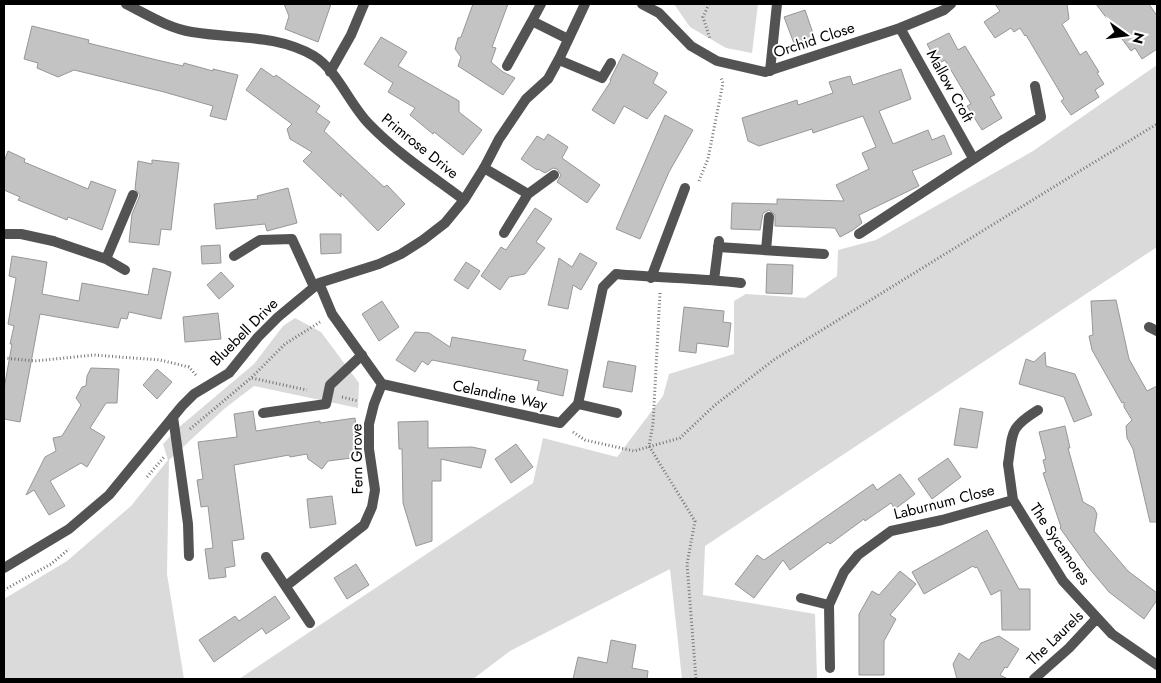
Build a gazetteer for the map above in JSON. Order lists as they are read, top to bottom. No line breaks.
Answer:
{"streets":{"street":["Orchid Close","Mallow Croft","Primrose Drive","Bluebell Drive","Celandine Way","Fern Grove","Laburnum Close","The Sycamores","The Laurels"]},"crossings":[["Orchid Close","Mallow Croft"],["Primrose Drive","Bluebell Drive"],["Celandine Way","Fern Grove"],["Laburnum Close","The Sycamores"],["The Sycamores","The Laurels"]],"north":"right"}
